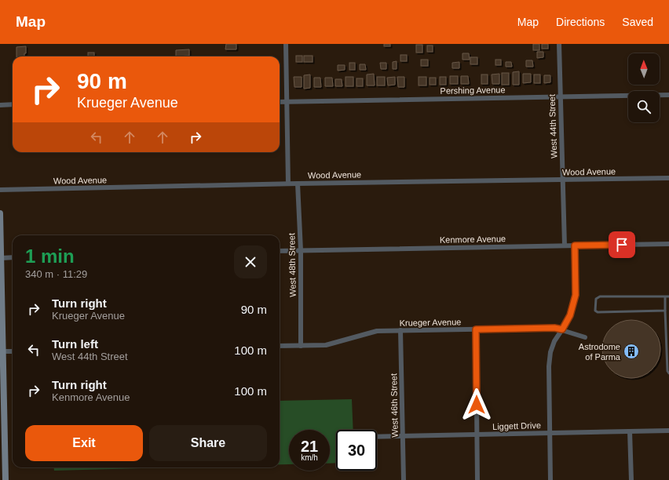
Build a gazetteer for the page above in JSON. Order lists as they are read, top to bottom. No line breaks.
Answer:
{"streets":{"street":["Pershing Avenue","West 44th Street","Wood Avenue","Kenmore Avenue","West 48th Street","Krueger Avenue","West 46th Street","Liggett Drive"]},"crossings":[["Pershing Avenue","West 44th Street"],["West 44th Street","Wood Avenue"],["West 44th Street","Kenmore Avenue"],["Wood Avenue","West 48th Street"],["Kenmore Avenue","West 48th Street"],["West 48th Street","Krueger Avenue"],["Krueger Avenue","West 46th Street"],["West 46th Street","Liggett Drive"]],"places":{"building":["Astrodome of Parma"]},"north":"top","page":{"header":"Map","nav":["Map","Directions","Saved"],"turn":["90 m","Krueger Avenue"],"heading":["1 min","340 m · 11:29"],"list":[{"name":"Turn right","note":"Krueger Avenue","value":"90 m"},{"name":"Turn left","note":"West 44th Street","value":"100 m"},{"name":"Turn right","note":"Kenmore Avenue","value":"100 m"}],"buttons":["Exit","Share"],"speed":"21 km/h","limit":"30"}}
